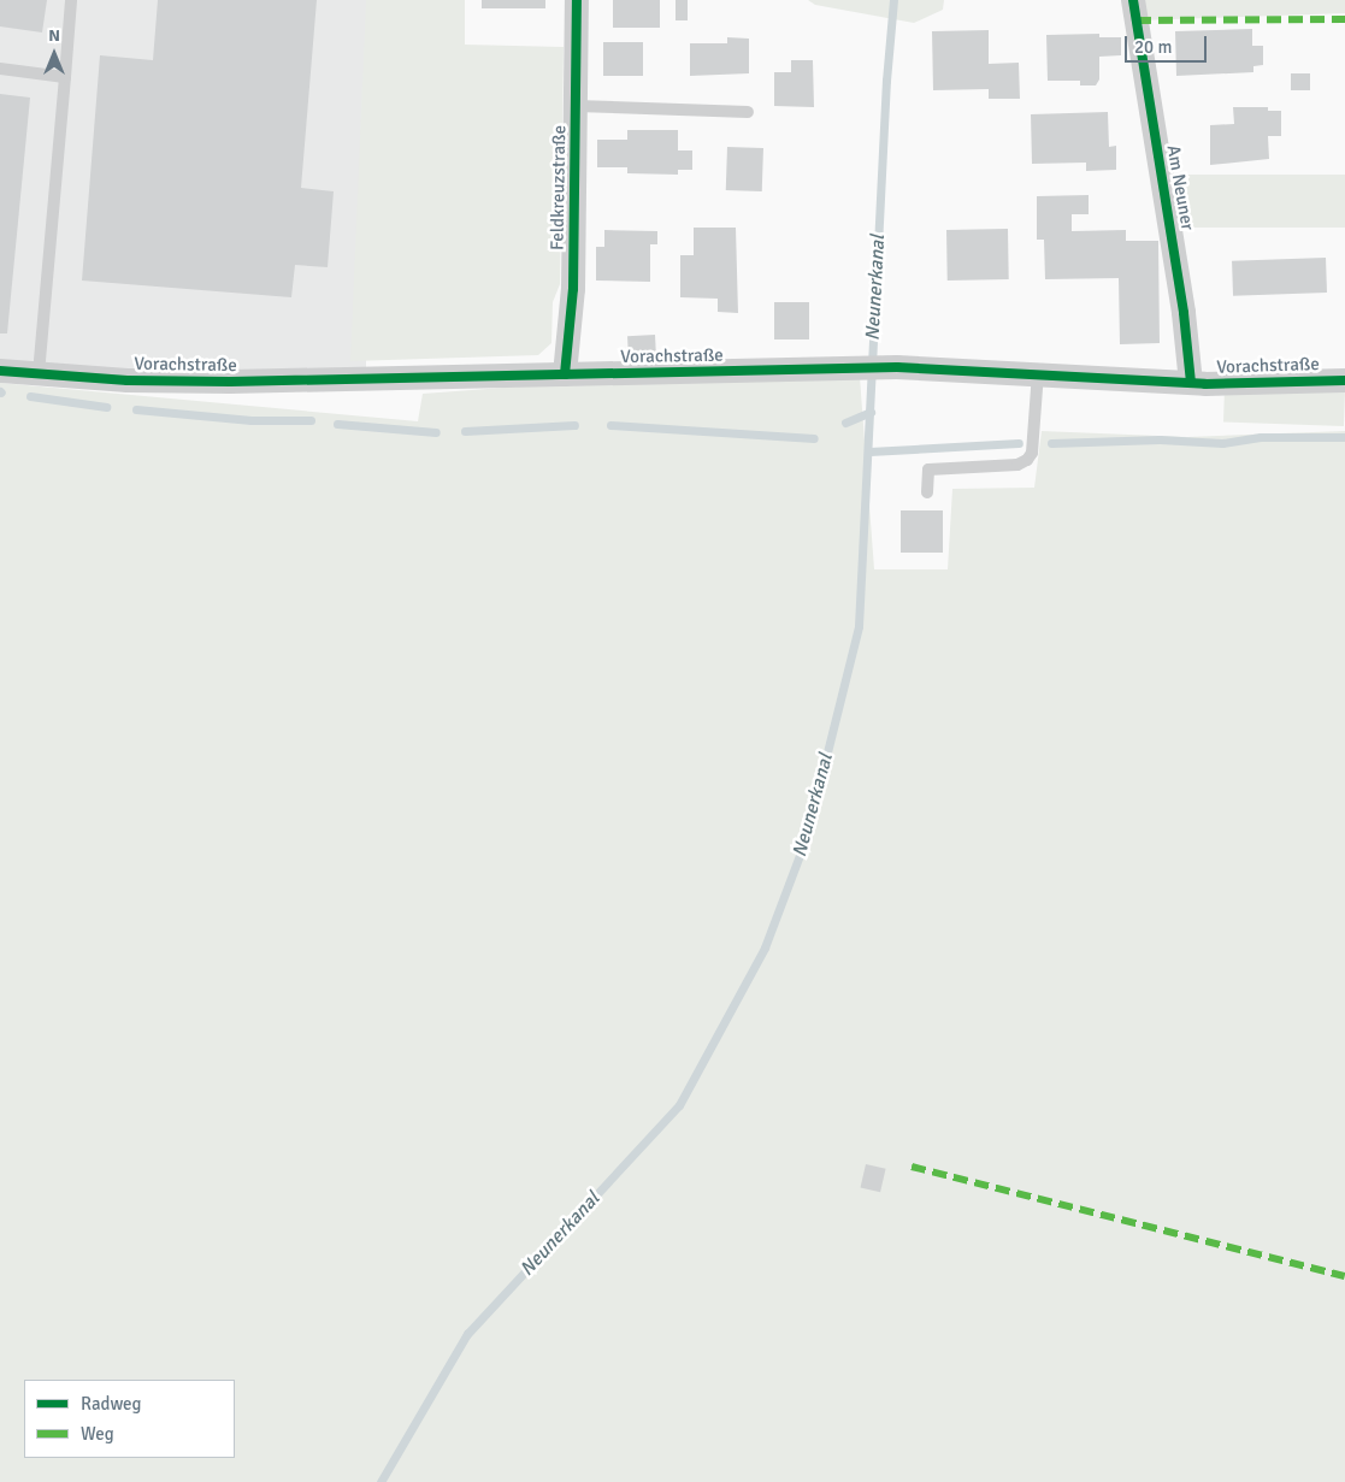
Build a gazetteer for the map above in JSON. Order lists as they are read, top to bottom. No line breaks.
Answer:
{"streets":{"street":["Feldkreuzstraße","Am Neuner","Vorachstraße"]},"crossings":[["Feldkreuzstraße","Vorachstraße"],["Am Neuner","Vorachstraße"]],"water":["Neunerkanal"],"legend":["Radweg","Weg"],"scale_bar":"20 m","north":"top"}
